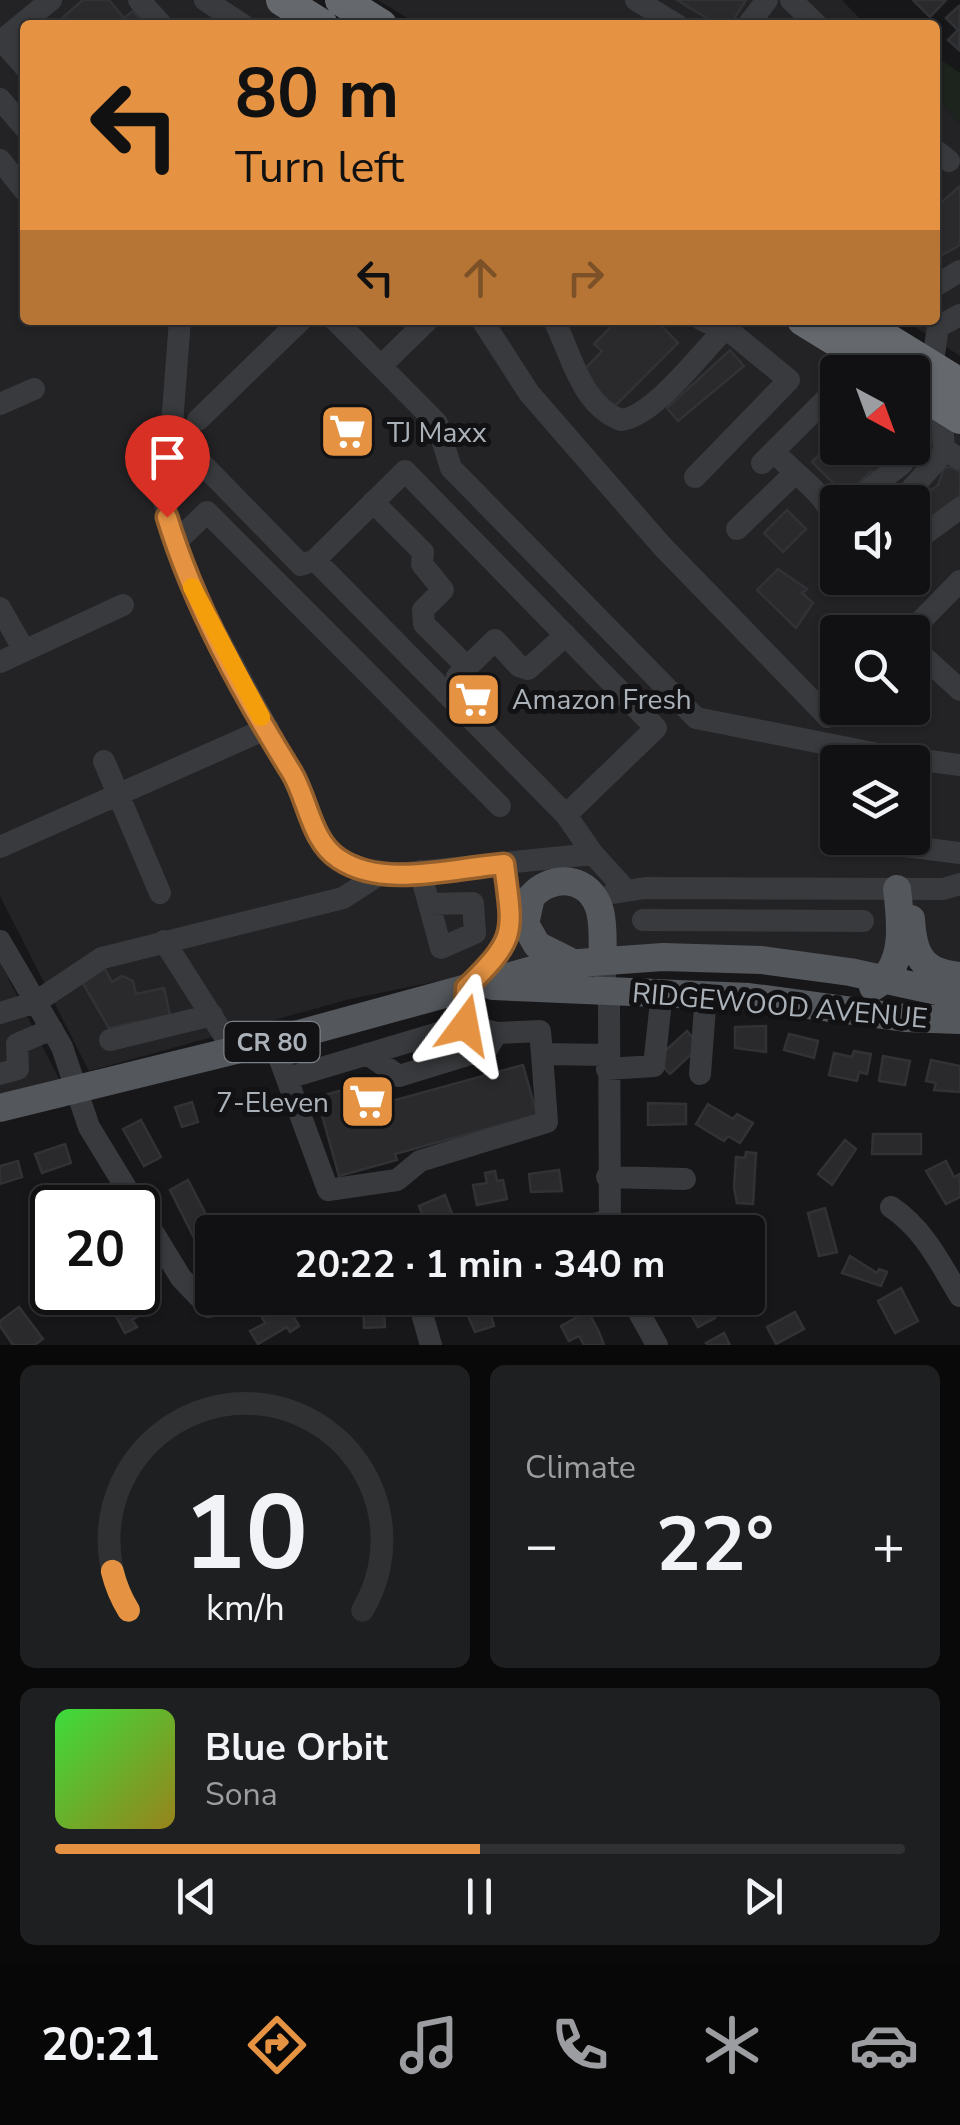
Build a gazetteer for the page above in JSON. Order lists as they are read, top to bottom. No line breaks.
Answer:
{"streets":{"main road":["RIDGEWOOD AVENUE","CR 80"]},"places":{"supermarket":["TJ Maxx","Amazon Fresh","7-Eleven"]},"north":"bottom right","page":{"turn":["80 m","Turn left"],"limit":"20","trip":"20:22 · 1 min · 340 m","tile":"Climate","heat":["−","22°","+"],"song":["Blue Orbit","Sona"],"tabs":"20:21","gauge":["10","km/h"]}}
